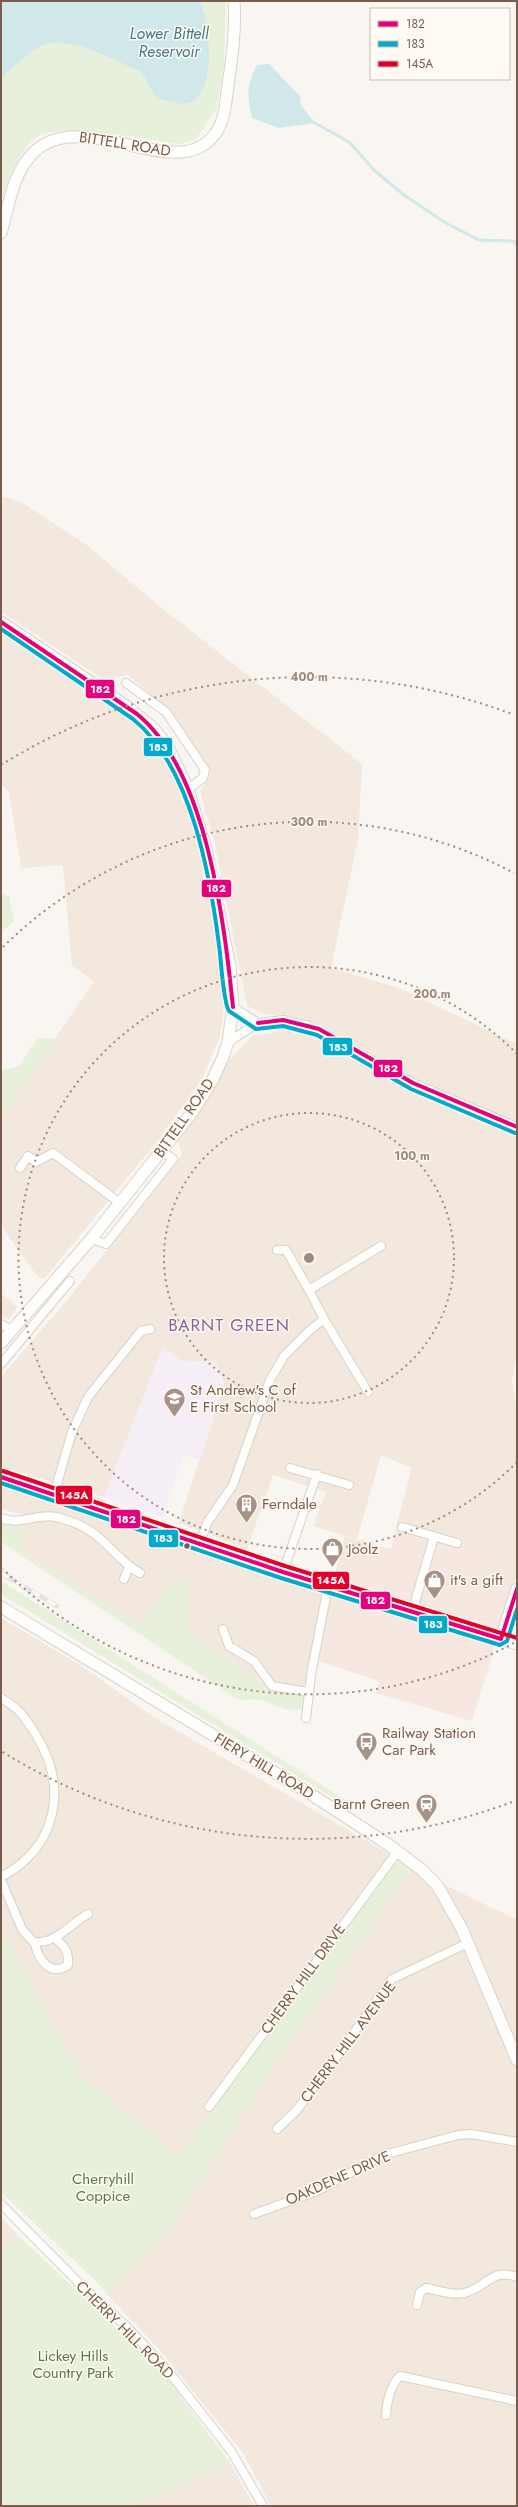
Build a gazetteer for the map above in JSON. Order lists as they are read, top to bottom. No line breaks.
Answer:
{"streets":{"main road":["BITTELL ROAD","FIERY HILL ROAD"],"street":["CHERRY HILL DRIVE","CHERRY HILL AVENUE","OAKDENE DRIVE","CHERRY HILL ROAD"]},"crossings":[["FIERY HILL ROAD","CHERRY HILL DRIVE"],["FIERY HILL ROAD","CHERRY HILL AVENUE"]],"districts":["BARNT GREEN"],"water":["Lower Bittell Reservoir"],"parks":["Cherryhill Coppice","Lickey Hills Country Park"],"places":{"school or university":["St Andrew's C of E First School"],"building":["Ferndale"],"shop":["Joolz","it's a gift"],"bus stop":["Railway Station Car Park"],"station":["Barnt Green"]},"lines":["transit line 182","transit line 183","transit line 145A"],"legend":["182","183","145A"],"rings":["400 m","300 m","200 m","100 m"]}
